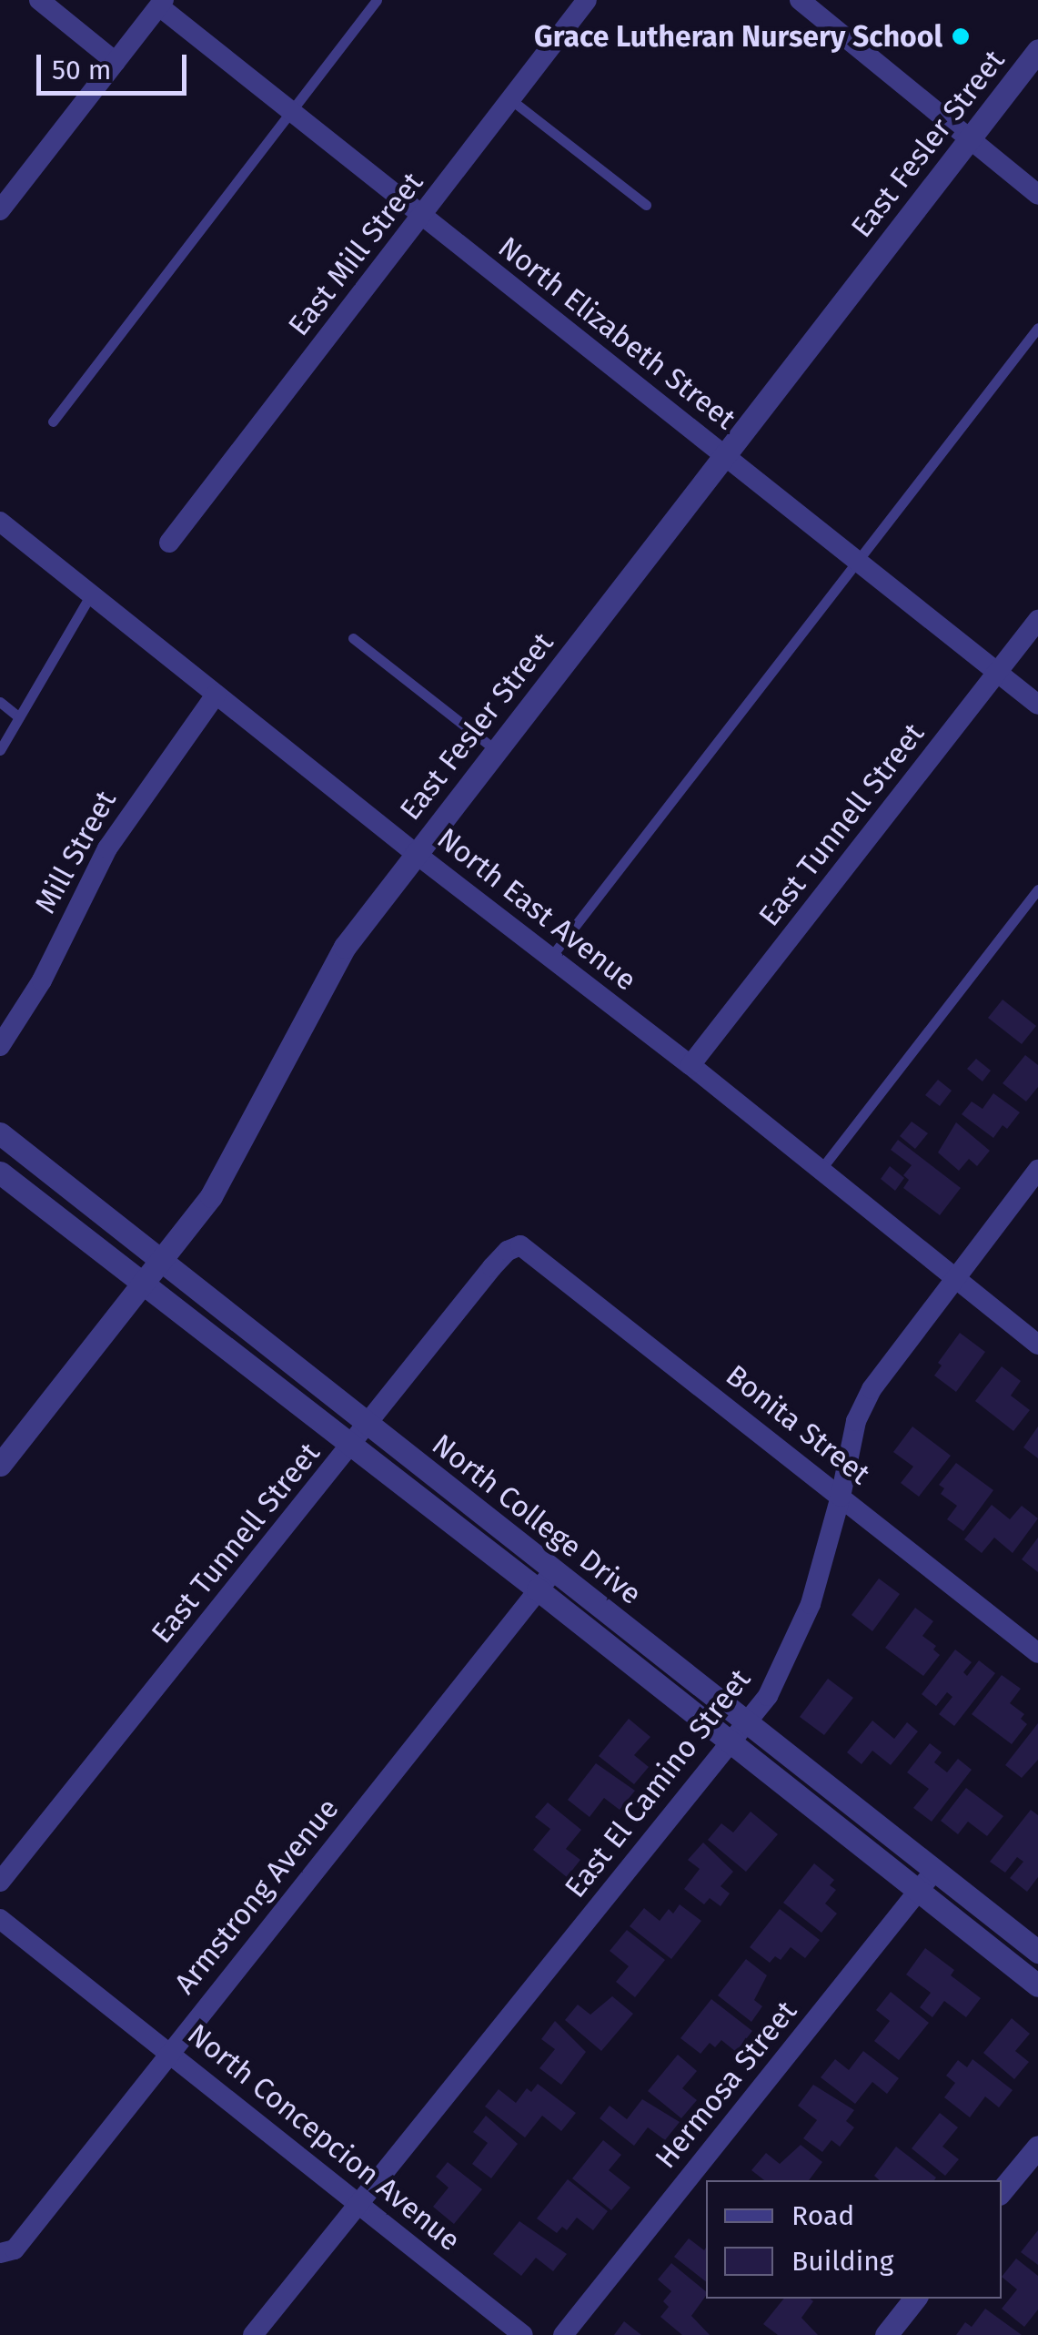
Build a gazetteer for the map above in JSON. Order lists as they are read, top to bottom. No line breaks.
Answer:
{"streets":{"street":["East Fesler Street","East Mill Street","North Elizabeth Street","East Tunnell Street","Mill Street","North East Avenue","Bonita Street","North College Drive","East El Camino Street","Armstrong Avenue","Hermosa Street","North Concepcion Avenue"]},"crossings":[["East Fesler Street","North Elizabeth Street"],["East Fesler Street","North East Avenue"],["East Fesler Street","North College Drive"],["East Mill Street","North Elizabeth Street"],["North Elizabeth Street","East Tunnell Street"],["East Tunnell Street","North East Avenue"],["East Tunnell Street","Bonita Street"],["East Tunnell Street","North College Drive"],["Mill Street","North East Avenue"],["North East Avenue","East El Camino Street"],["Bonita Street","East El Camino Street"],["North College Drive","East El Camino Street"],["North College Drive","Armstrong Avenue"],["North College Drive","Hermosa Street"],["East El Camino Street","North Concepcion Avenue"],["Armstrong Avenue","North Concepcion Avenue"]],"places":["Grace Lutheran Nursery School"],"legend":["Road","Building"],"scale_bar":"50 m"}
